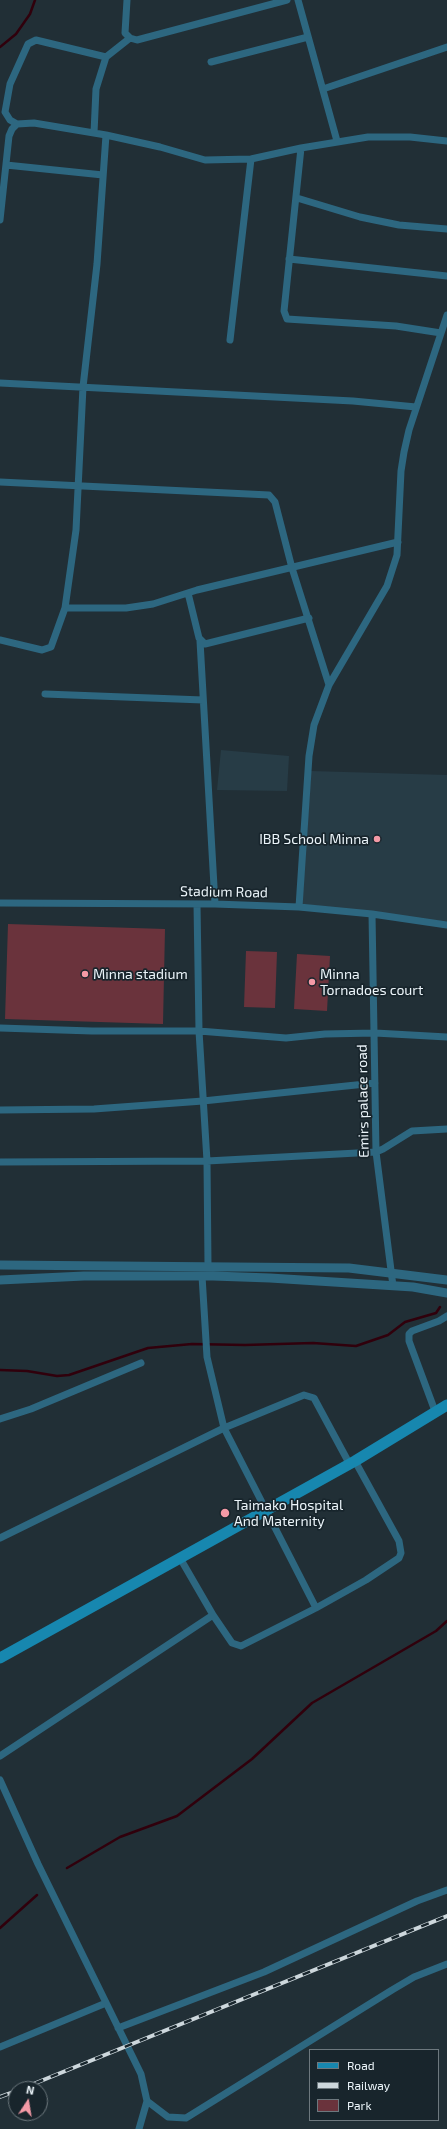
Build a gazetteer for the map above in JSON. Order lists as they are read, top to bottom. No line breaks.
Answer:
{"streets":{"street":["Stadium Road","Emirs palace road"]},"crossings":[["Stadium Road","Emirs palace road"]],"places":["IBB School Minna","Minna stadium","Minna Tornadoes court","Taimako Hospital And Maternity"],"legend":["Road","Railway","Park"],"north":"top"}
